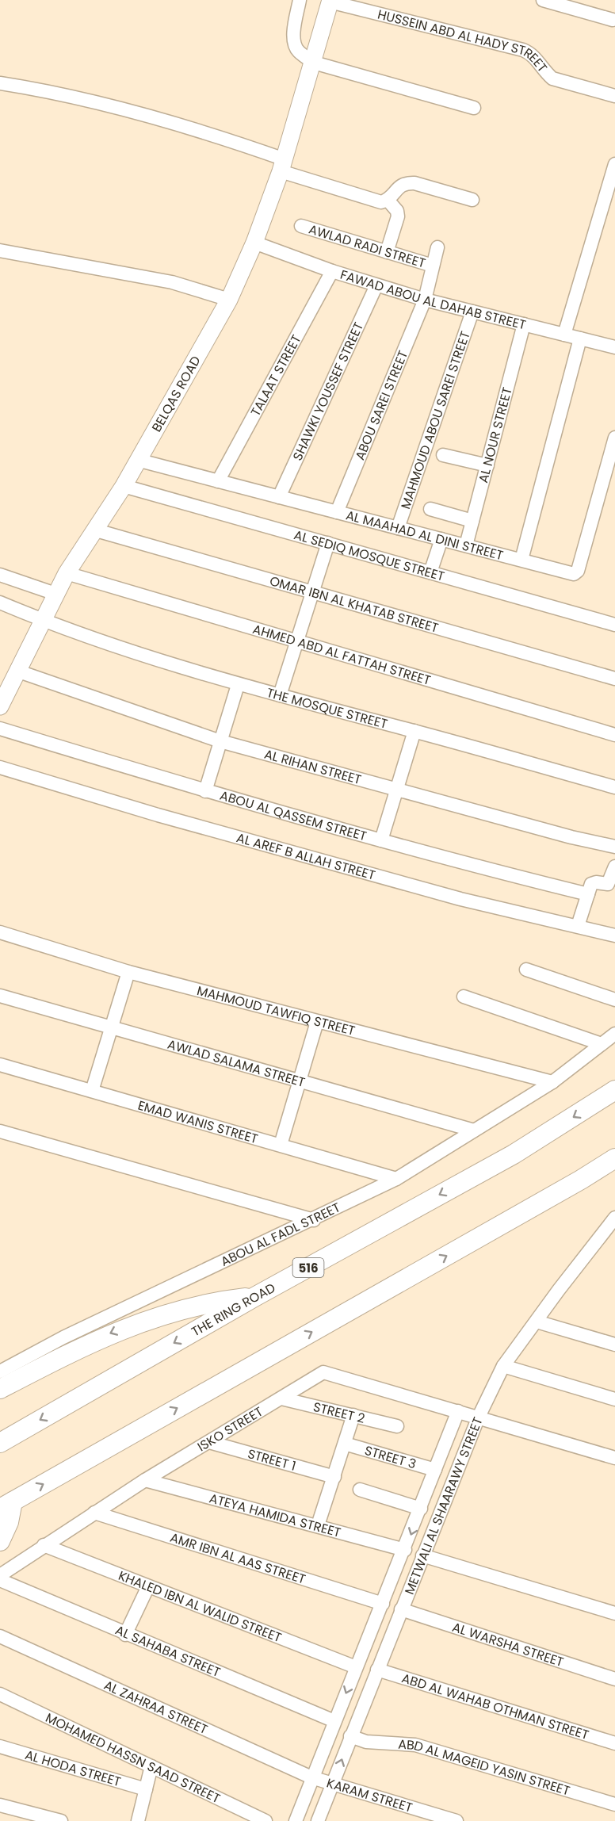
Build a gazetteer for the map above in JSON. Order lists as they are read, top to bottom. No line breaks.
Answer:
{"streets":{"highway":["516","THE RING ROAD"],"main road":["BELQAS ROAD"],"street":["HUSSEIN ABD AL HADY STREET","AWLAD RADI STREET","FAWAD ABOU AL DAHAB STREET","TALAAT STREET","SHAWKI YOUSSEF STREET","ABOU SAREI STREET","MAHMOUD ABOU SAREI STREET","AL NOUR STREET","AL MAAHAD AL DINI STREET","AL SEDIQ MOSQUE STREET","OMAR IBN AL KHATAB STREET","AHMED ABD AL FATTAH STREET","THE MOSQUE STREET","AL RIHAN STREET","ABOU AL QASSEM STREET","AL AREF B ALLAH STREET","MAHMOUD TAWFIQ STREET","AWLAD SALAMA STREET","EMAD WANIS STREET","ABOU AL FADL STREET","STREET 2","ISKO STREET","STREET 3","STREET 1","METWALI AL SHAARAWY STREET","ATEYA HAMIDA STREET","AMR IBN AL AAS STREET","KHALED IBN AL WALID STREET","AL WARSHA STREET","AL SAHABA STREET","ABD AL WAHAB OTHMAN STREET","AL ZAHRAA STREET","MOHAMED HASSN SAAD STREET","AL HODA STREET","ABD AL MAGEID YASIN STREET","KARAM STREET"]},"crossings":[["HUSSEIN ABD AL HADY STREET","BELQAS ROAD"],["AWLAD RADI STREET","ABOU SAREI STREET"],["FAWAD ABOU AL DAHAB STREET","TALAAT STREET"],["FAWAD ABOU AL DAHAB STREET","SHAWKI YOUSSEF STREET"],["FAWAD ABOU AL DAHAB STREET","BELQAS ROAD"],["FAWAD ABOU AL DAHAB STREET","ABOU SAREI STREET"],["FAWAD ABOU AL DAHAB STREET","MAHMOUD ABOU SAREI STREET"],["FAWAD ABOU AL DAHAB STREET","AL NOUR STREET"],["TALAAT STREET","AL MAAHAD AL DINI STREET"],["SHAWKI YOUSSEF STREET","AL MAAHAD AL DINI STREET"],["BELQAS ROAD","AL MAAHAD AL DINI STREET"],["BELQAS ROAD","AL SEDIQ MOSQUE STREET"],["BELQAS ROAD","OMAR IBN AL KHATAB STREET"],["BELQAS ROAD","AHMED ABD AL FATTAH STREET"],["BELQAS ROAD","THE MOSQUE STREET"],["BELQAS ROAD","AL RIHAN STREET"],["ABOU SAREI STREET","AL MAAHAD AL DINI STREET"],["MAHMOUD ABOU SAREI STREET","AL MAAHAD AL DINI STREET"],["AL NOUR STREET","AL MAAHAD AL DINI STREET"],["MAHMOUD TAWFIQ STREET","ABOU AL FADL STREET"],["AWLAD SALAMA STREET","ABOU AL FADL STREET"],["EMAD WANIS STREET","ABOU AL FADL STREET"],["STREET 2","ISKO STREET"],["ISKO STREET","STREET 1"],["ISKO STREET","METWALI AL SHAARAWY STREET"],["ISKO STREET","ATEYA HAMIDA STREET"],["ISKO STREET","AMR IBN AL AAS STREET"],["ISKO STREET","KHALED IBN AL WALID STREET"],["STREET 3","METWALI AL SHAARAWY STREET"],["METWALI AL SHAARAWY STREET","ATEYA HAMIDA STREET"],["METWALI AL SHAARAWY STREET","AMR IBN AL AAS STREET"],["METWALI AL SHAARAWY STREET","KHALED IBN AL WALID STREET"],["METWALI AL SHAARAWY STREET","AL WARSHA STREET"],["METWALI AL SHAARAWY STREET","AL SAHABA STREET"],["METWALI AL SHAARAWY STREET","ABD AL WAHAB OTHMAN STREET"],["METWALI AL SHAARAWY STREET","AL ZAHRAA STREET"],["METWALI AL SHAARAWY STREET","ABD AL MAGEID YASIN STREET"],["METWALI AL SHAARAWY STREET","KARAM STREET"],["AL ZAHRAA STREET","KARAM STREET"]]}
